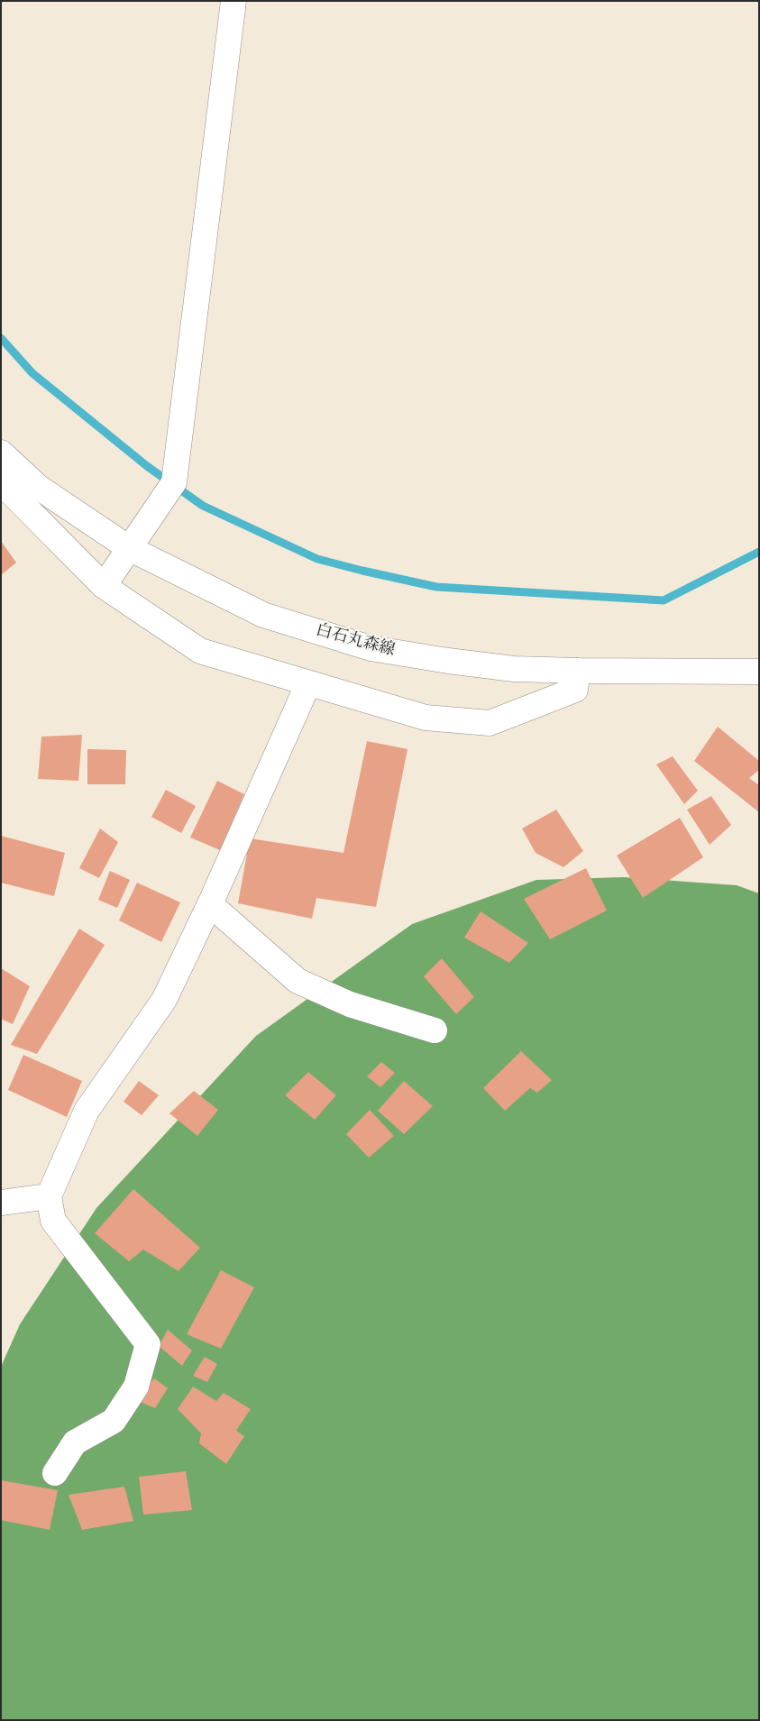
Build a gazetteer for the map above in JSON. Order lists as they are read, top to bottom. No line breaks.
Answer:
{"streets":{"street":["白石丸森線"]}}
